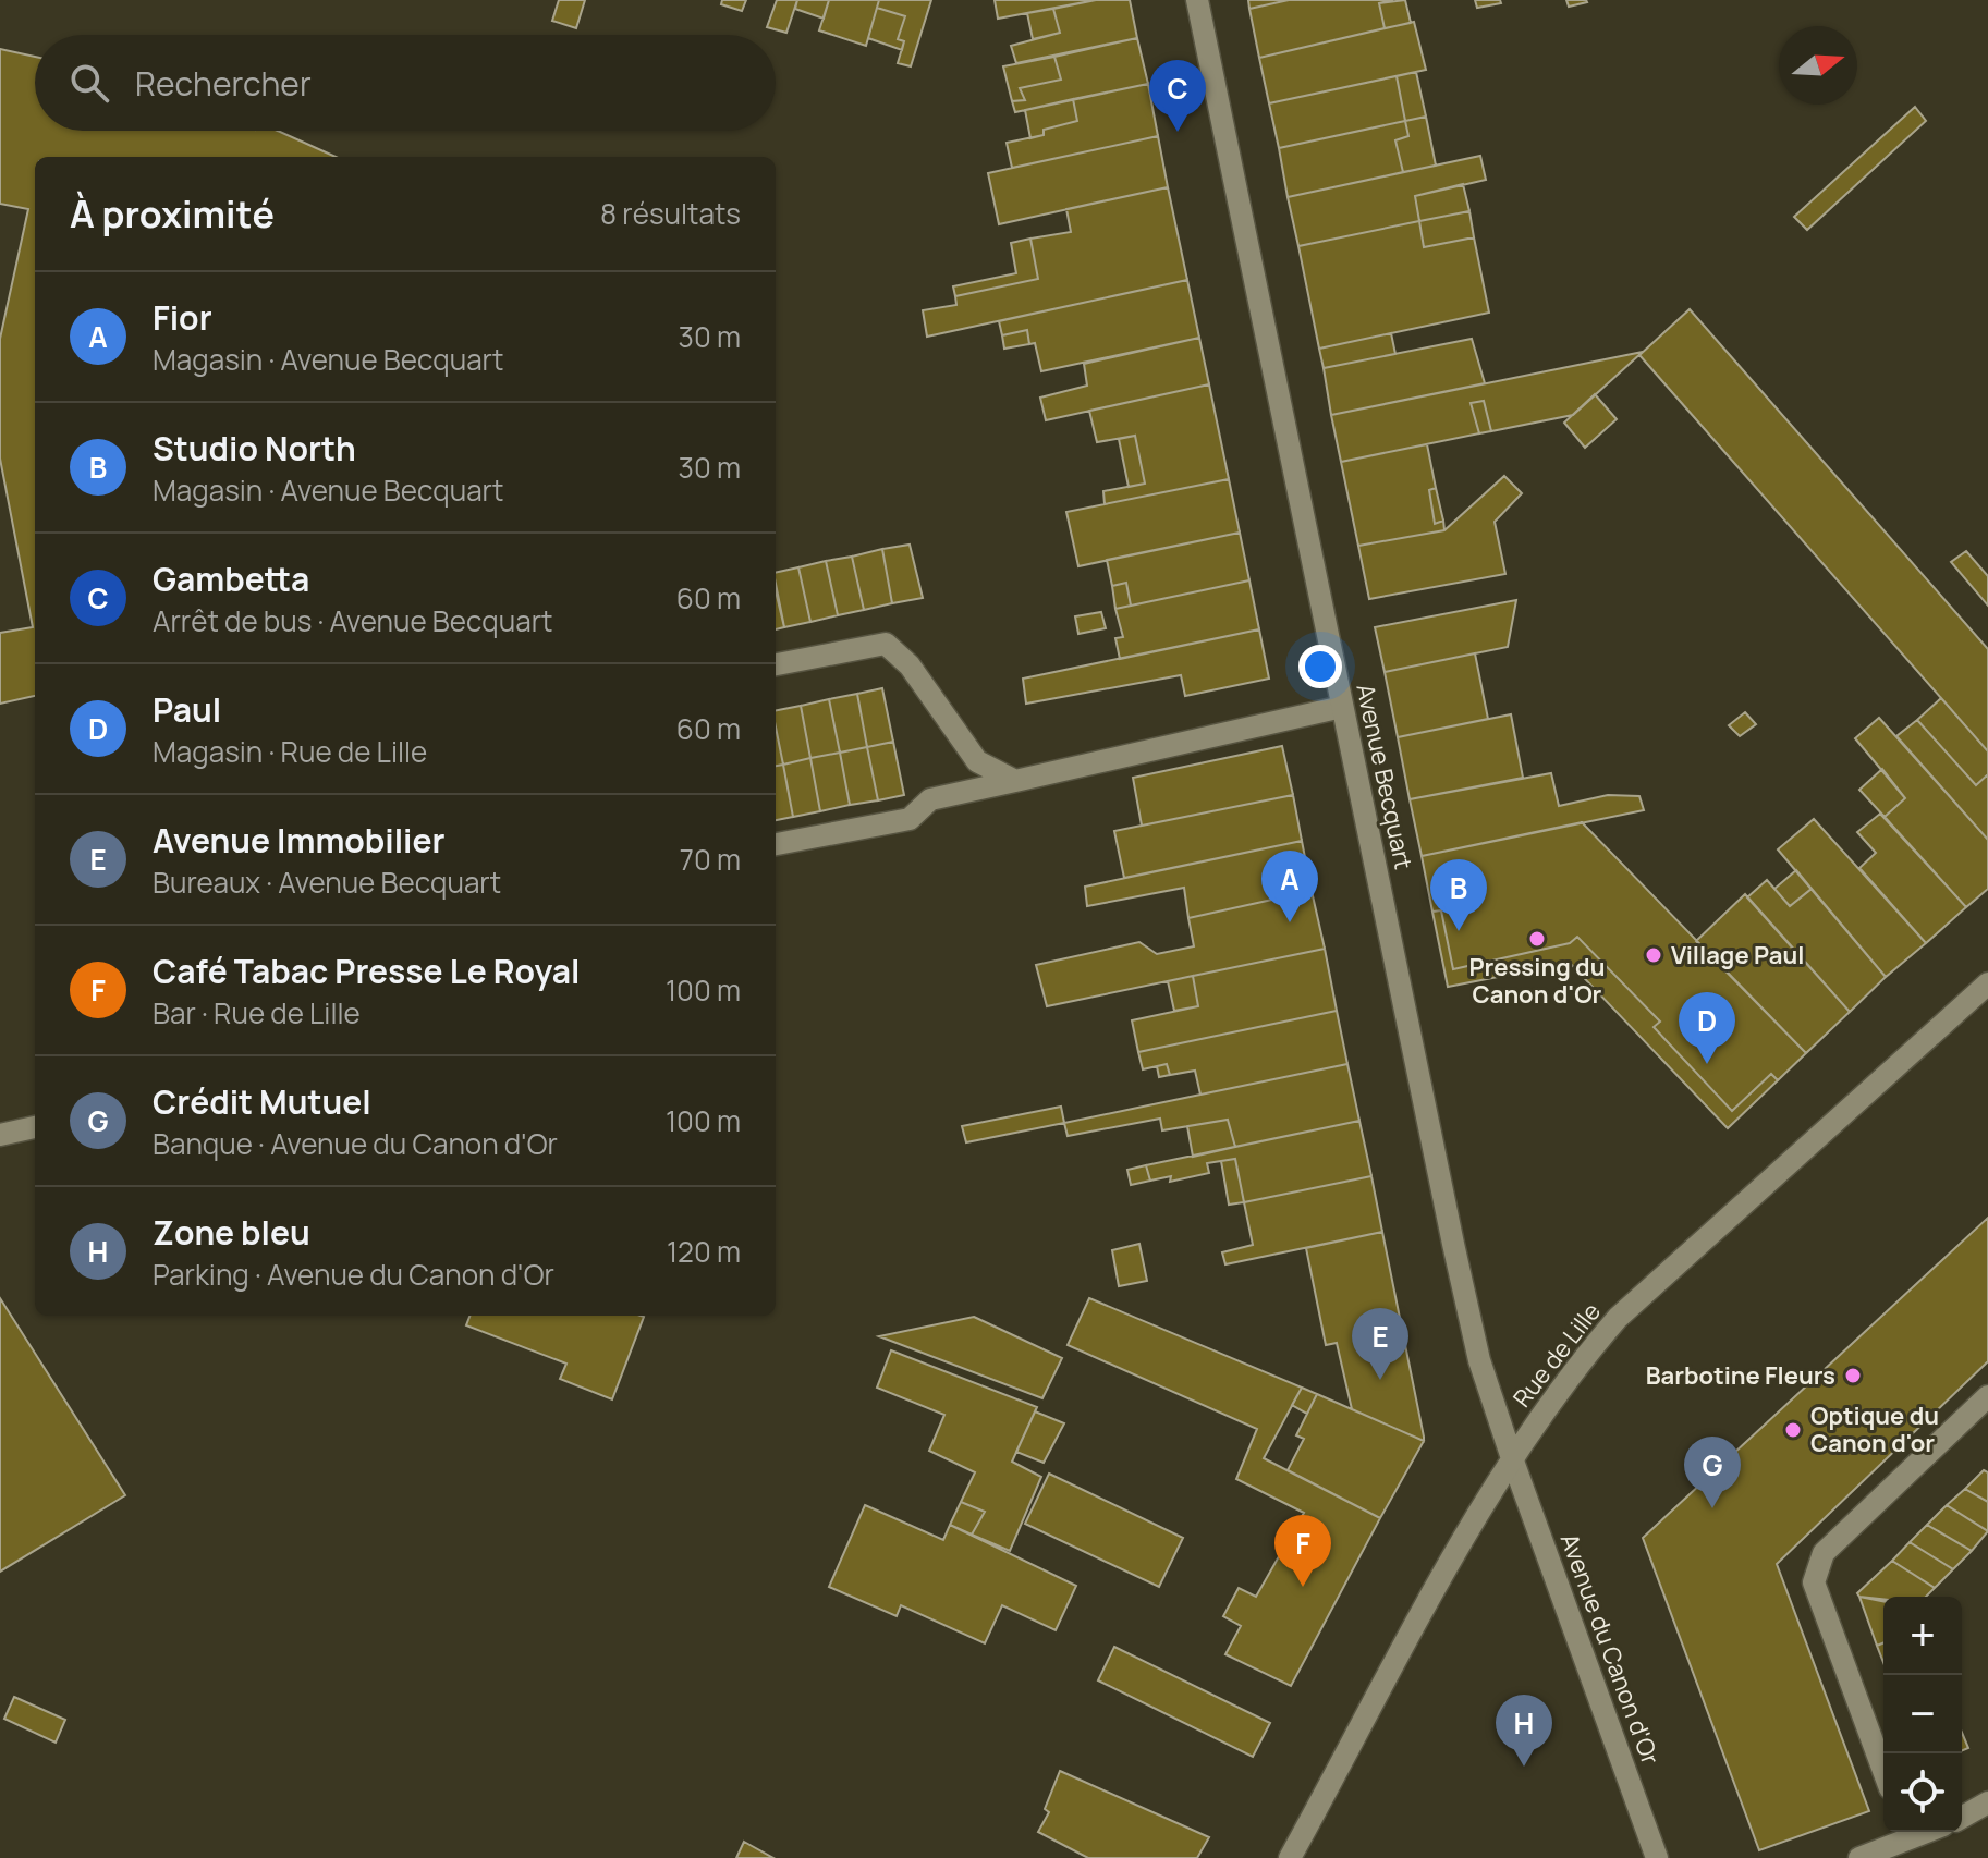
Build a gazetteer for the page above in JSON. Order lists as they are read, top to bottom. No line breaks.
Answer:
{"streets":{"street":["Avenue Becquart","Rue de Lille","Avenue du Canon d'Or"]},"crossings":[["Avenue Becquart","Rue de Lille"],["Avenue Becquart","Avenue du Canon d'Or"],["Rue de Lille","Avenue du Canon d'Or"]],"places":["Pressing du Canon d'Or","Village Paul","Barbotine Fleurs","Optique du Canon d'or"],"north":"right","page":{"search":"Rechercher","pins":["C","A","B","D","E","G","F","H"],"heading":["À proximité","8 résultats"],"list":[{"mark":"A","name":"Fior","note":"Magasin · Avenue Becquart","value":"30 m"},{"mark":"B","name":"Studio North","note":"Magasin · Avenue Becquart","value":"30 m"},{"mark":"C","name":"Gambetta","note":"Arrêt de bus · Avenue Becquart","value":"60 m"},{"mark":"D","name":"Paul","note":"Magasin · Rue de Lille","value":"60 m"},{"mark":"E","name":"Avenue Immobilier","note":"Bureaux · Avenue Becquart","value":"70 m"},{"mark":"F","name":"Café Tabac Presse Le Royal","note":"Bar · Rue de Lille","value":"100 m"},{"mark":"G","name":"Crédit Mutuel","note":"Banque · Avenue du Canon d'Or","value":"100 m"},{"mark":"H","name":"Zone bleu","note":"Parking · Avenue du Canon d'Or","value":"120 m"}],"map_buttons":["+","−"]}}
